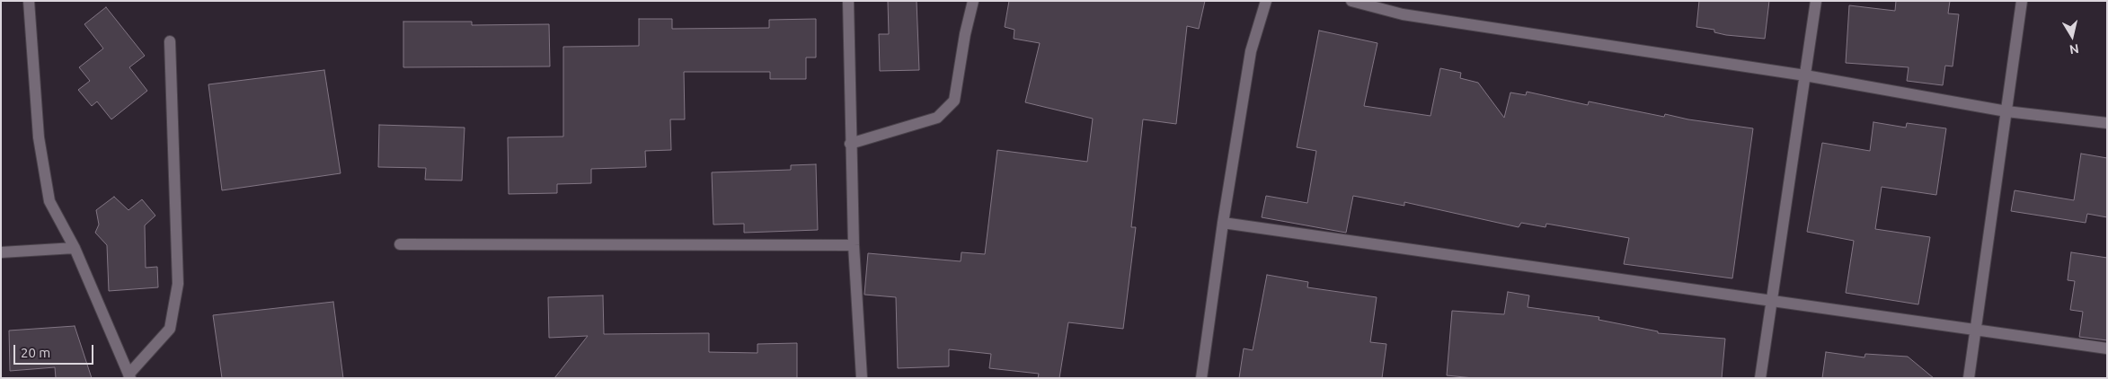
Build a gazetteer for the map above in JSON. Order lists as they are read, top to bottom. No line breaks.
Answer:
{"scale_bar":"20 m","north":"bottom"}
